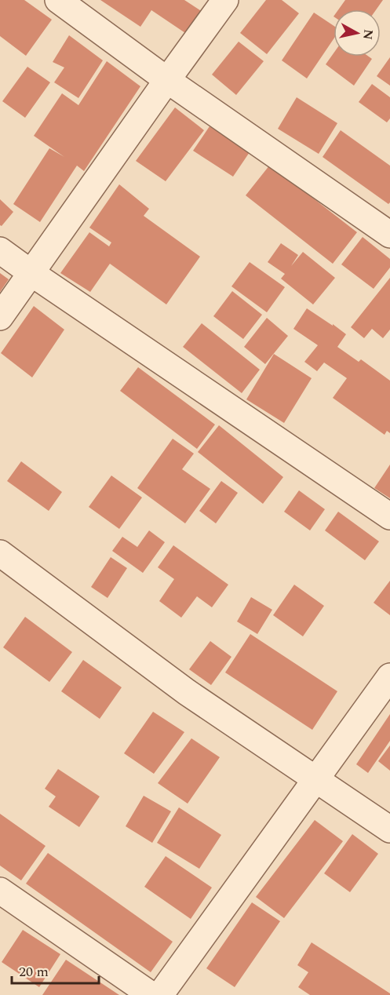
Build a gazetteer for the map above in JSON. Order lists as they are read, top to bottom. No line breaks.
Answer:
{"scale_bar":"20 m","north":"right"}
